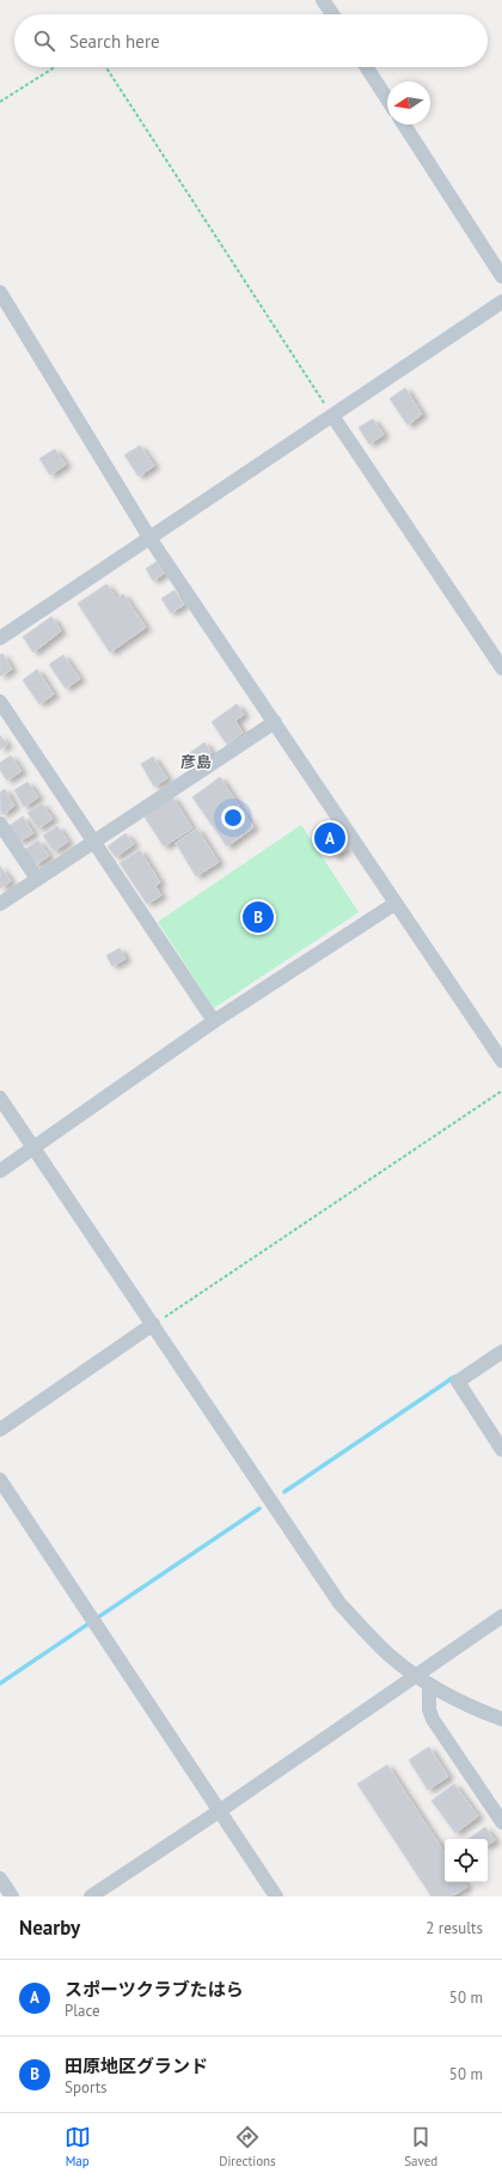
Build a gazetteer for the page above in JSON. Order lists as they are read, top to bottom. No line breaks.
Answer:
{"districts":["彦島"],"north":"left","page":{"search":"Search here","pins":["A","B"],"heading":["Nearby","2 results"],"list":[{"mark":"A","name":"スポーツクラブたはら","note":"Place","value":"50 m"},{"mark":"B","name":"田原地区グランド","note":"Sports","value":"50 m"}],"nav":["Map","Directions","Saved"]}}
